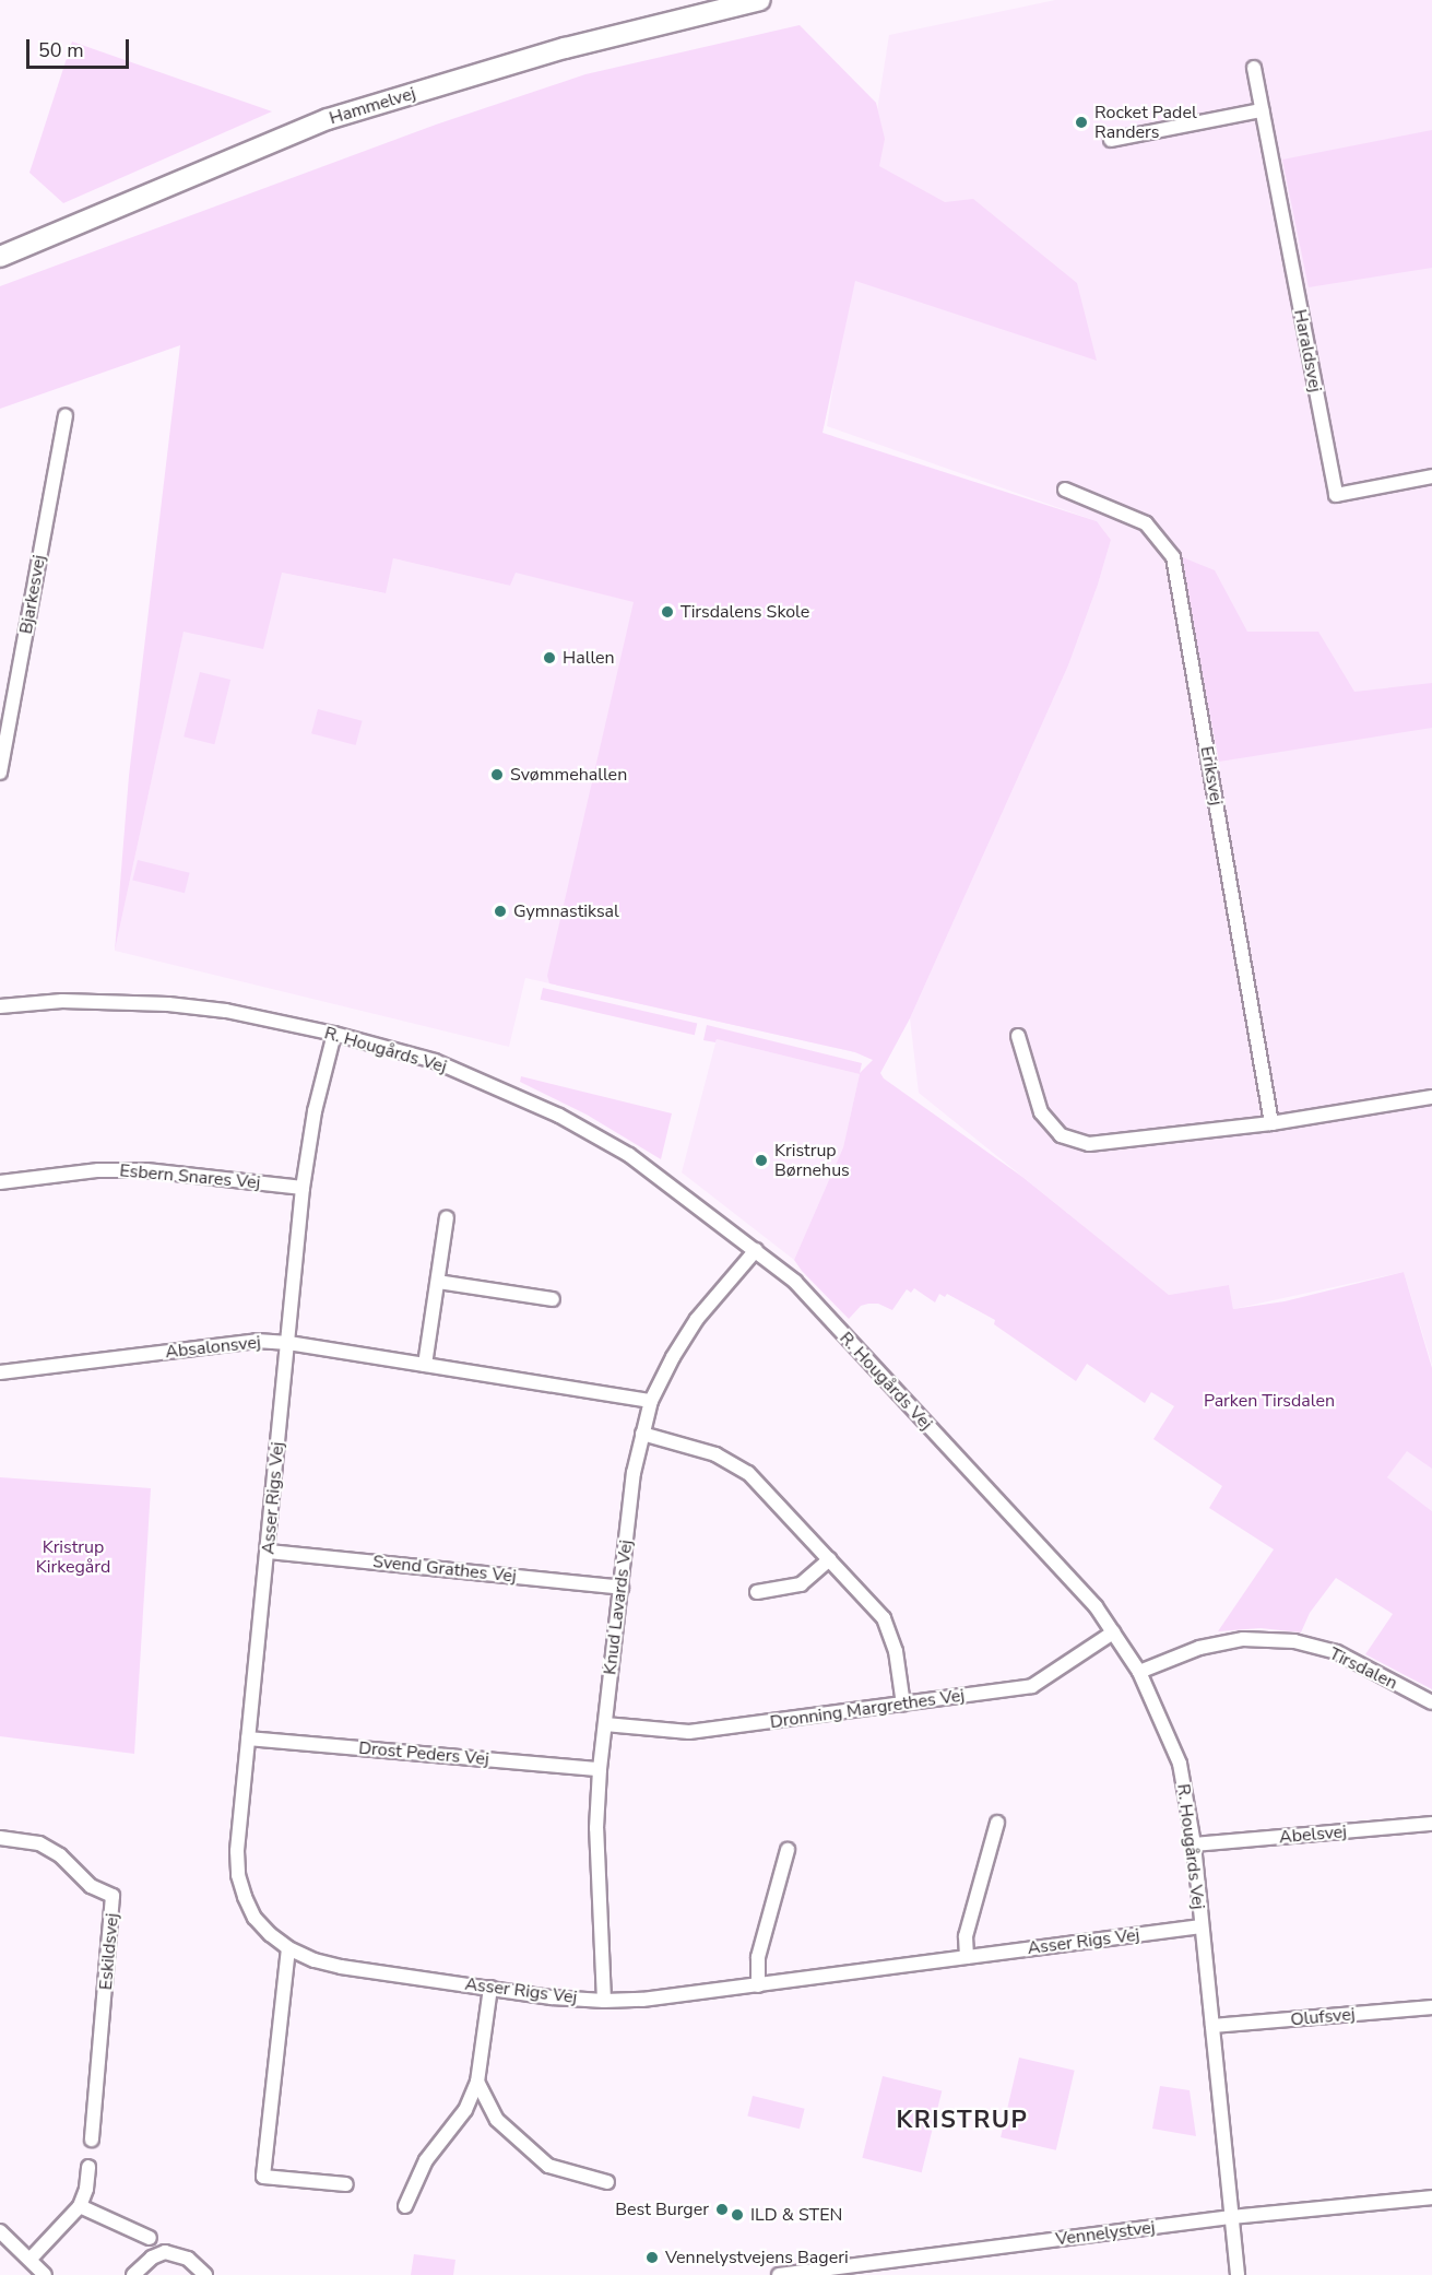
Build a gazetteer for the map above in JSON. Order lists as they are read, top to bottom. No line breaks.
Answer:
{"streets":{"highway":["Hammelvej"],"street":["Haraldsvej","Bjarkesvej","Eriksvej","R. Hougårds Vej","Esbern Snares Vej","Absalonsvej","Asser Rigs Vej","Svend Grathes Vej","Knud Lavards Vej","Tirsdalen","Dronning Margrethes Vej","Drost Peders Vej","Abelsvej","Eskildsvej","Olufsvej","Vennelystvej"]},"crossings":[["R. Hougårds Vej","Asser Rigs Vej"],["R. Hougårds Vej","Knud Lavards Vej"],["R. Hougårds Vej","Tirsdalen"],["R. Hougårds Vej","Dronning Margrethes Vej"],["R. Hougårds Vej","Abelsvej"],["R. Hougårds Vej","Olufsvej"],["R. Hougårds Vej","Vennelystvej"],["Esbern Snares Vej","Asser Rigs Vej"],["Absalonsvej","Asser Rigs Vej"],["Absalonsvej","Knud Lavards Vej"],["Asser Rigs Vej","Svend Grathes Vej"],["Asser Rigs Vej","Knud Lavards Vej"],["Asser Rigs Vej","Drost Peders Vej"],["Svend Grathes Vej","Knud Lavards Vej"],["Knud Lavards Vej","Dronning Margrethes Vej"],["Knud Lavards Vej","Drost Peders Vej"]],"districts":["KRISTRUP"],"parks":["Parken Tirsdalen","Kristrup Kirkegård"],"places":["Rocket Padel Randers","Tirsdalens Skole","Hallen","Svømmehallen","Gymnastiksal","Kristrup Børnehus","Best Burger","ILD & STEN","Vennelystvejens Bageri"],"scale_bar":"50 m"}
